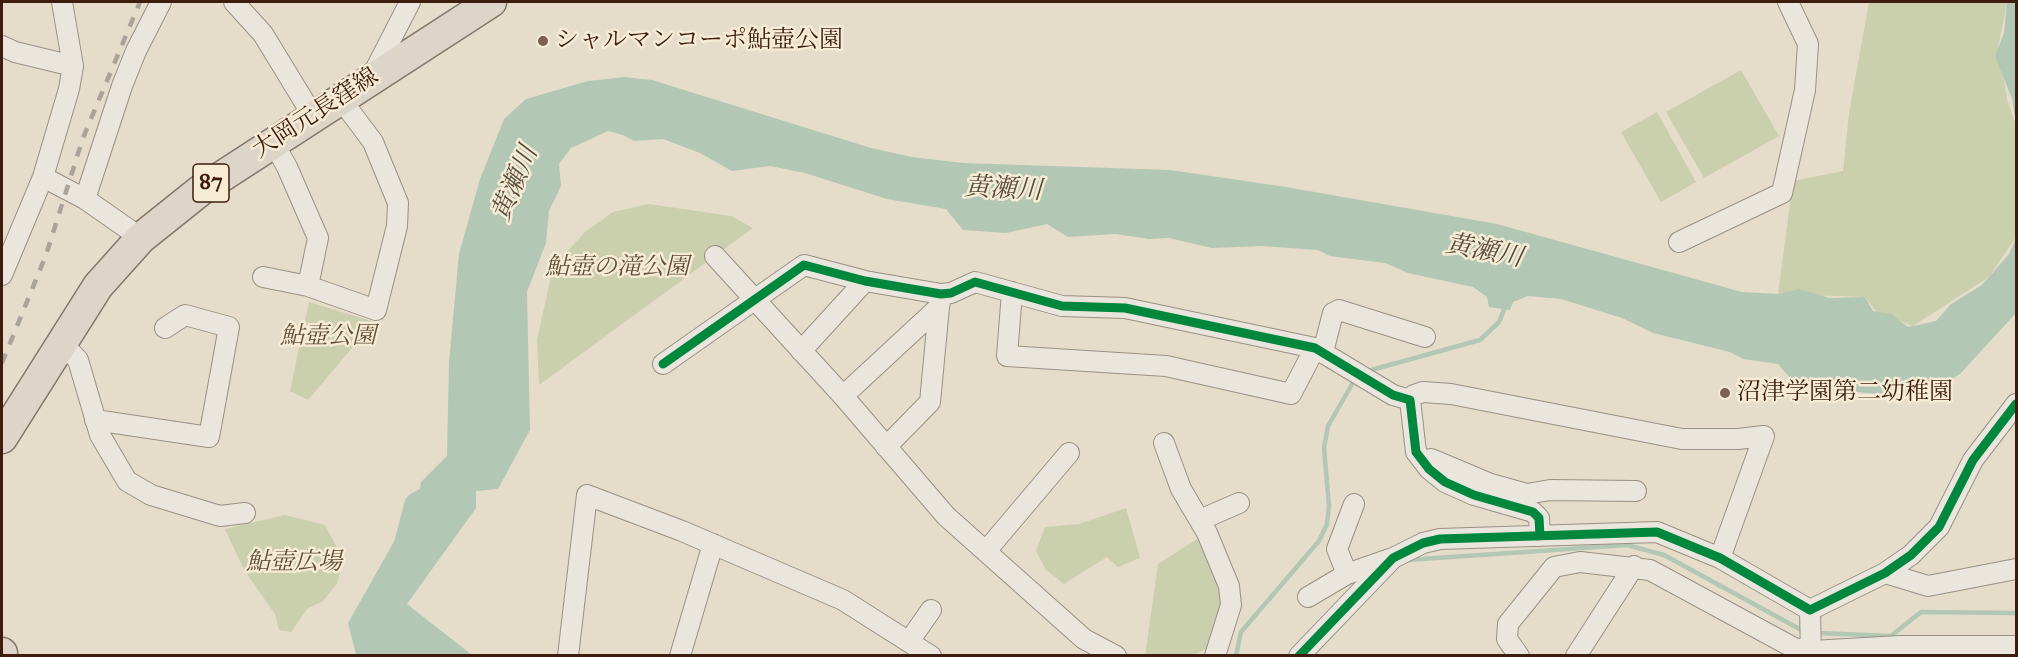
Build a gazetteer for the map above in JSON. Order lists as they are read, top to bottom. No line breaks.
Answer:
{"streets":{"main road":["大岡元長窪線","87"]},"water":["黄瀬川"],"parks":["鮎壺の滝公園","鮎壺公園","鮎壺広場"],"places":["シャルマンコーポ鮎壺公園","沼津学園第二幼稚園"]}
